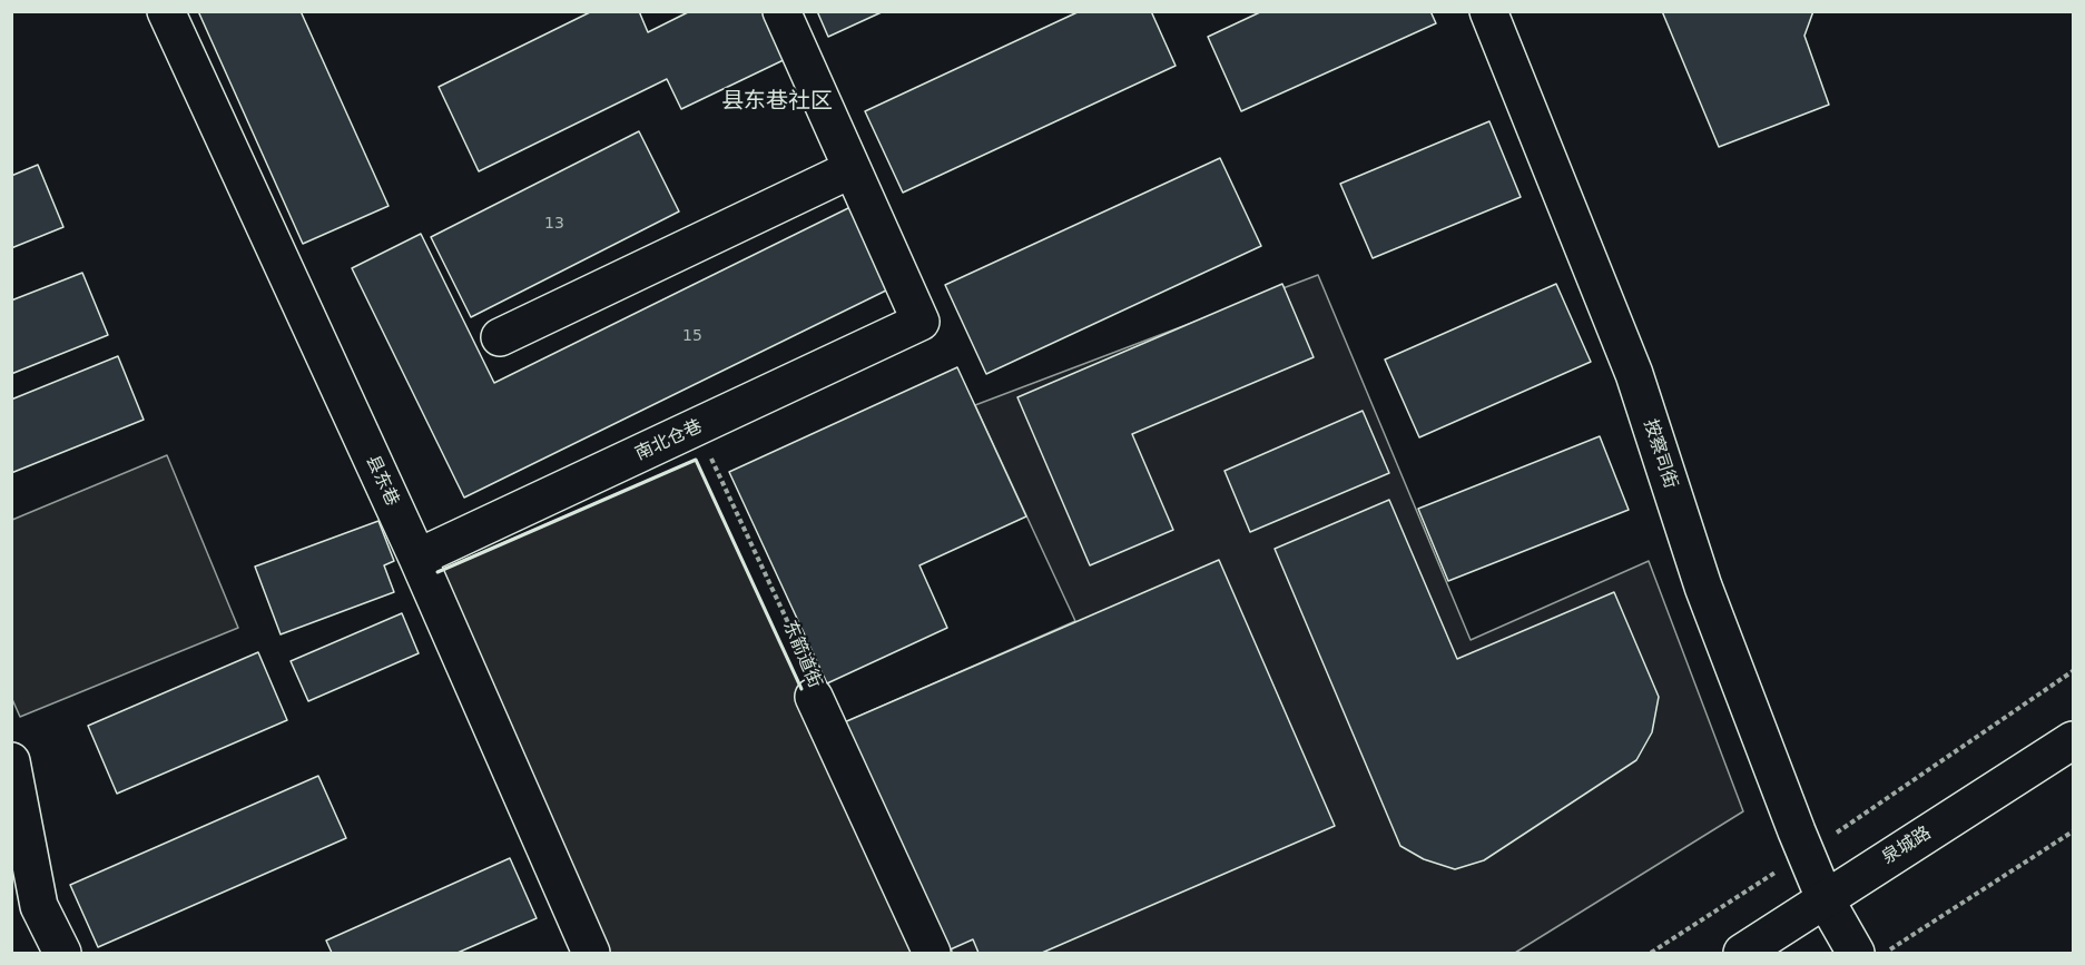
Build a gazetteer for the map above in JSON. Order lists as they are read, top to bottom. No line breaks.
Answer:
{"streets":{"street":["南北仓巷","按察司街","县东巷","东箭道街","泉城路"]},"crossings":[["南北仓巷","县东巷"],["南北仓巷","东箭道街"],["按察司街","泉城路"]],"districts":["县东巷社区"],"house_numbers":["13","15"]}
